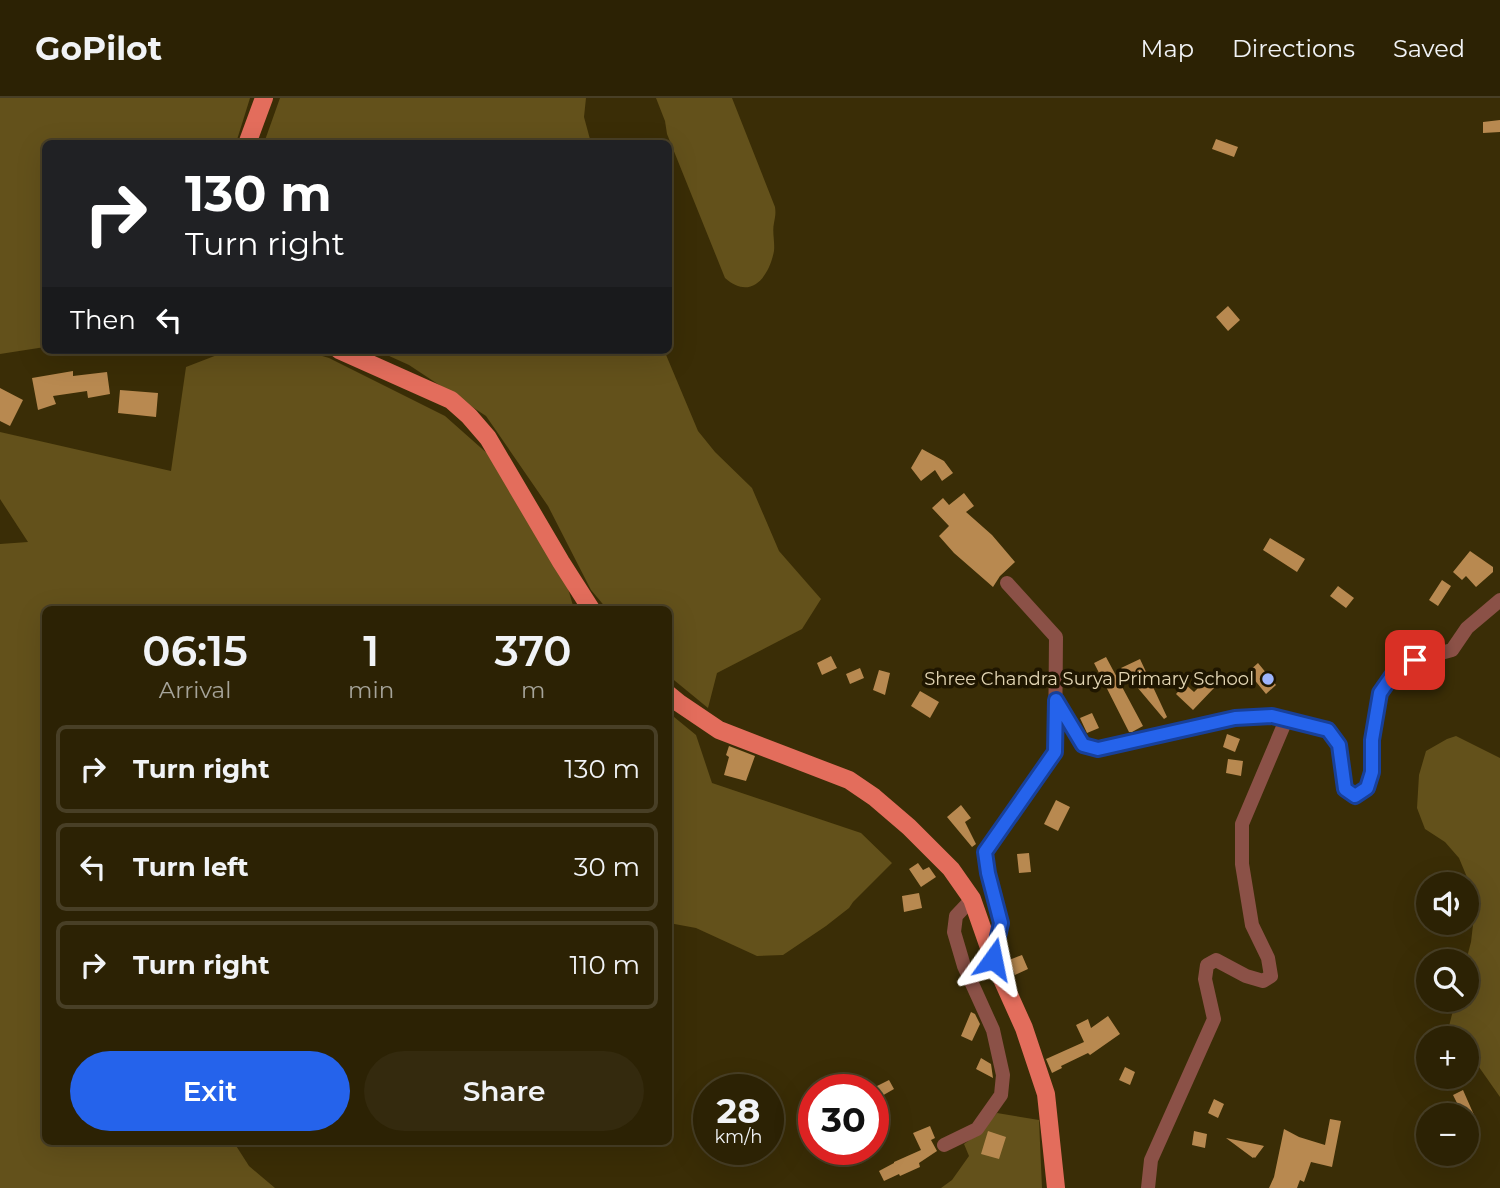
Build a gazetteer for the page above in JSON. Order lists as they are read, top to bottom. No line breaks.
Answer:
{"places":["Shree Chandra Surya Primary School"],"page":{"header":"GoPilot","nav":["Map","Directions","Saved"],"turn":["130 m","Turn right"],"then":"Then","eta":["06:15","Arrival","1","min","370","m"],"list":[{"name":"Turn right","value":"130 m"},{"name":"Turn left","value":"30 m"},{"name":"Turn right","value":"110 m"}],"map_buttons":["+","−"],"buttons":["Exit","Share"],"speed":"28 km/h","limit":"30"}}
